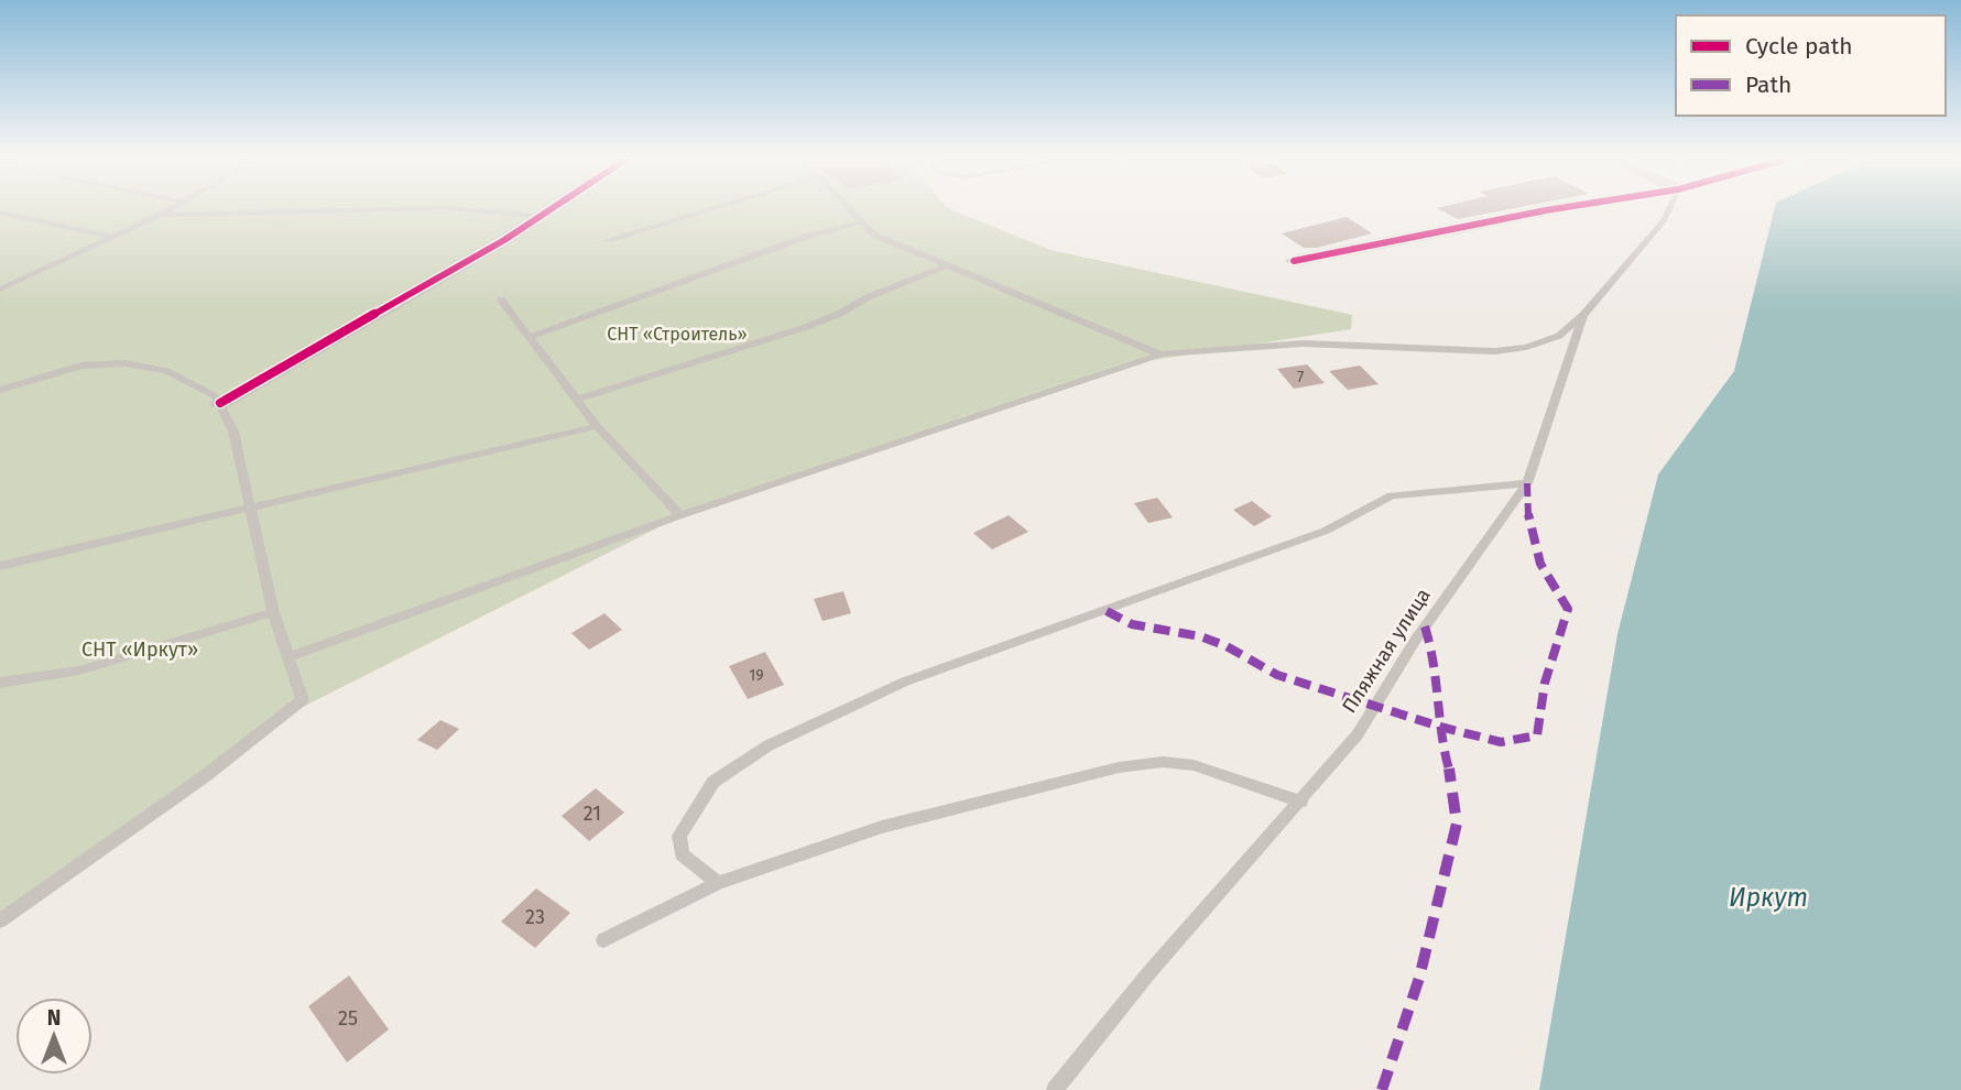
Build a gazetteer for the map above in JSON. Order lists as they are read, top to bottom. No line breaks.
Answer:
{"streets":{"lane":["Пляжная улица"]},"water":["Иркут"],"parks":["СНТ «Строитель»","СНТ «Иркут»"],"house_numbers":["7","19","21","23","25"],"legend":["Cycle path","Path"],"north":"top"}
